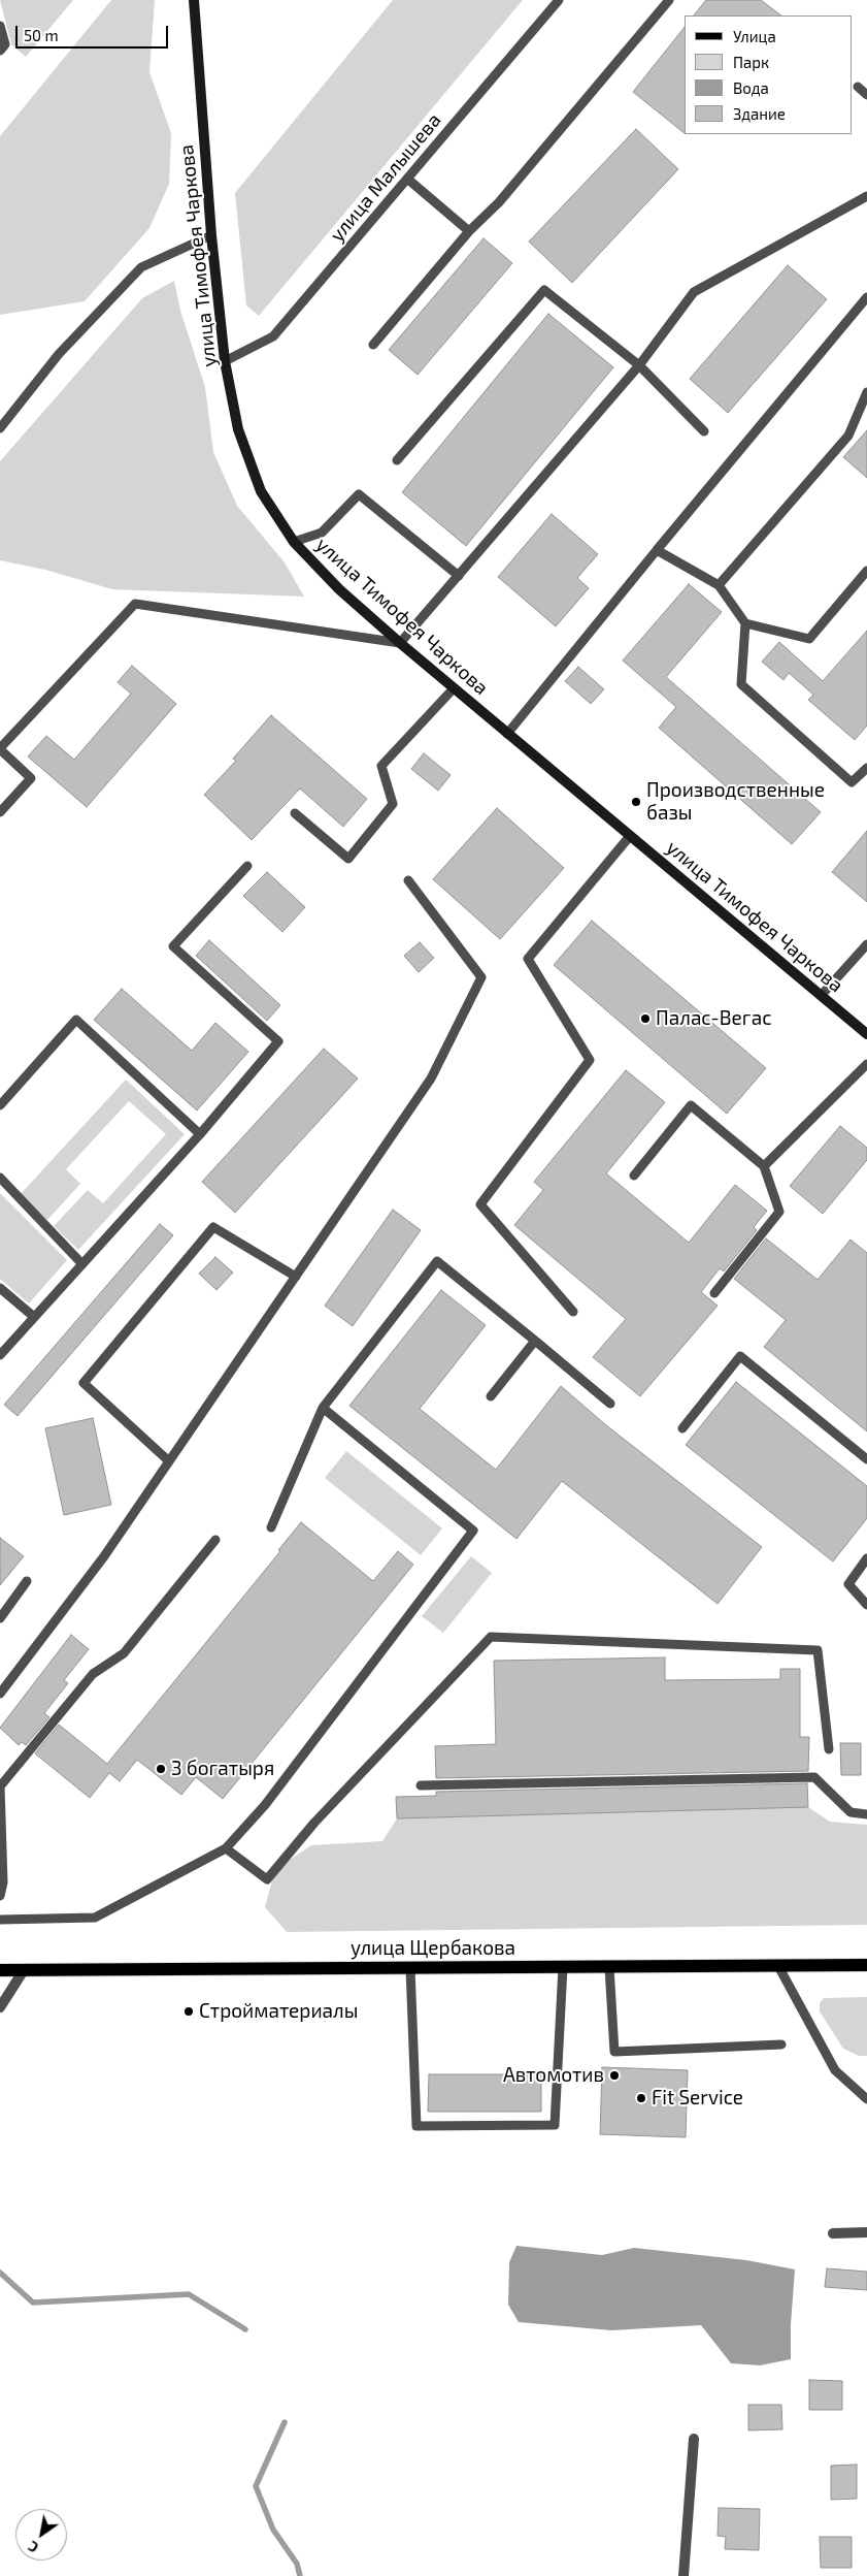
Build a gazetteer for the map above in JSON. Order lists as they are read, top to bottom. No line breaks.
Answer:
{"streets":{"main road":["улица Тимофея Чаркова","улица Щербакова"],"lane":["улица Малышева"]},"crossings":[["улица Малышева","улица Тимофея Чаркова"]],"places":["Производственные базы","Палас-Вегас","3 богатыря","Стройматериалы","Автомотив","Fit Service"],"legend":["Улица","Парк","Вода","Здание"],"scale_bar":"50 m","north":"bottom left"}
